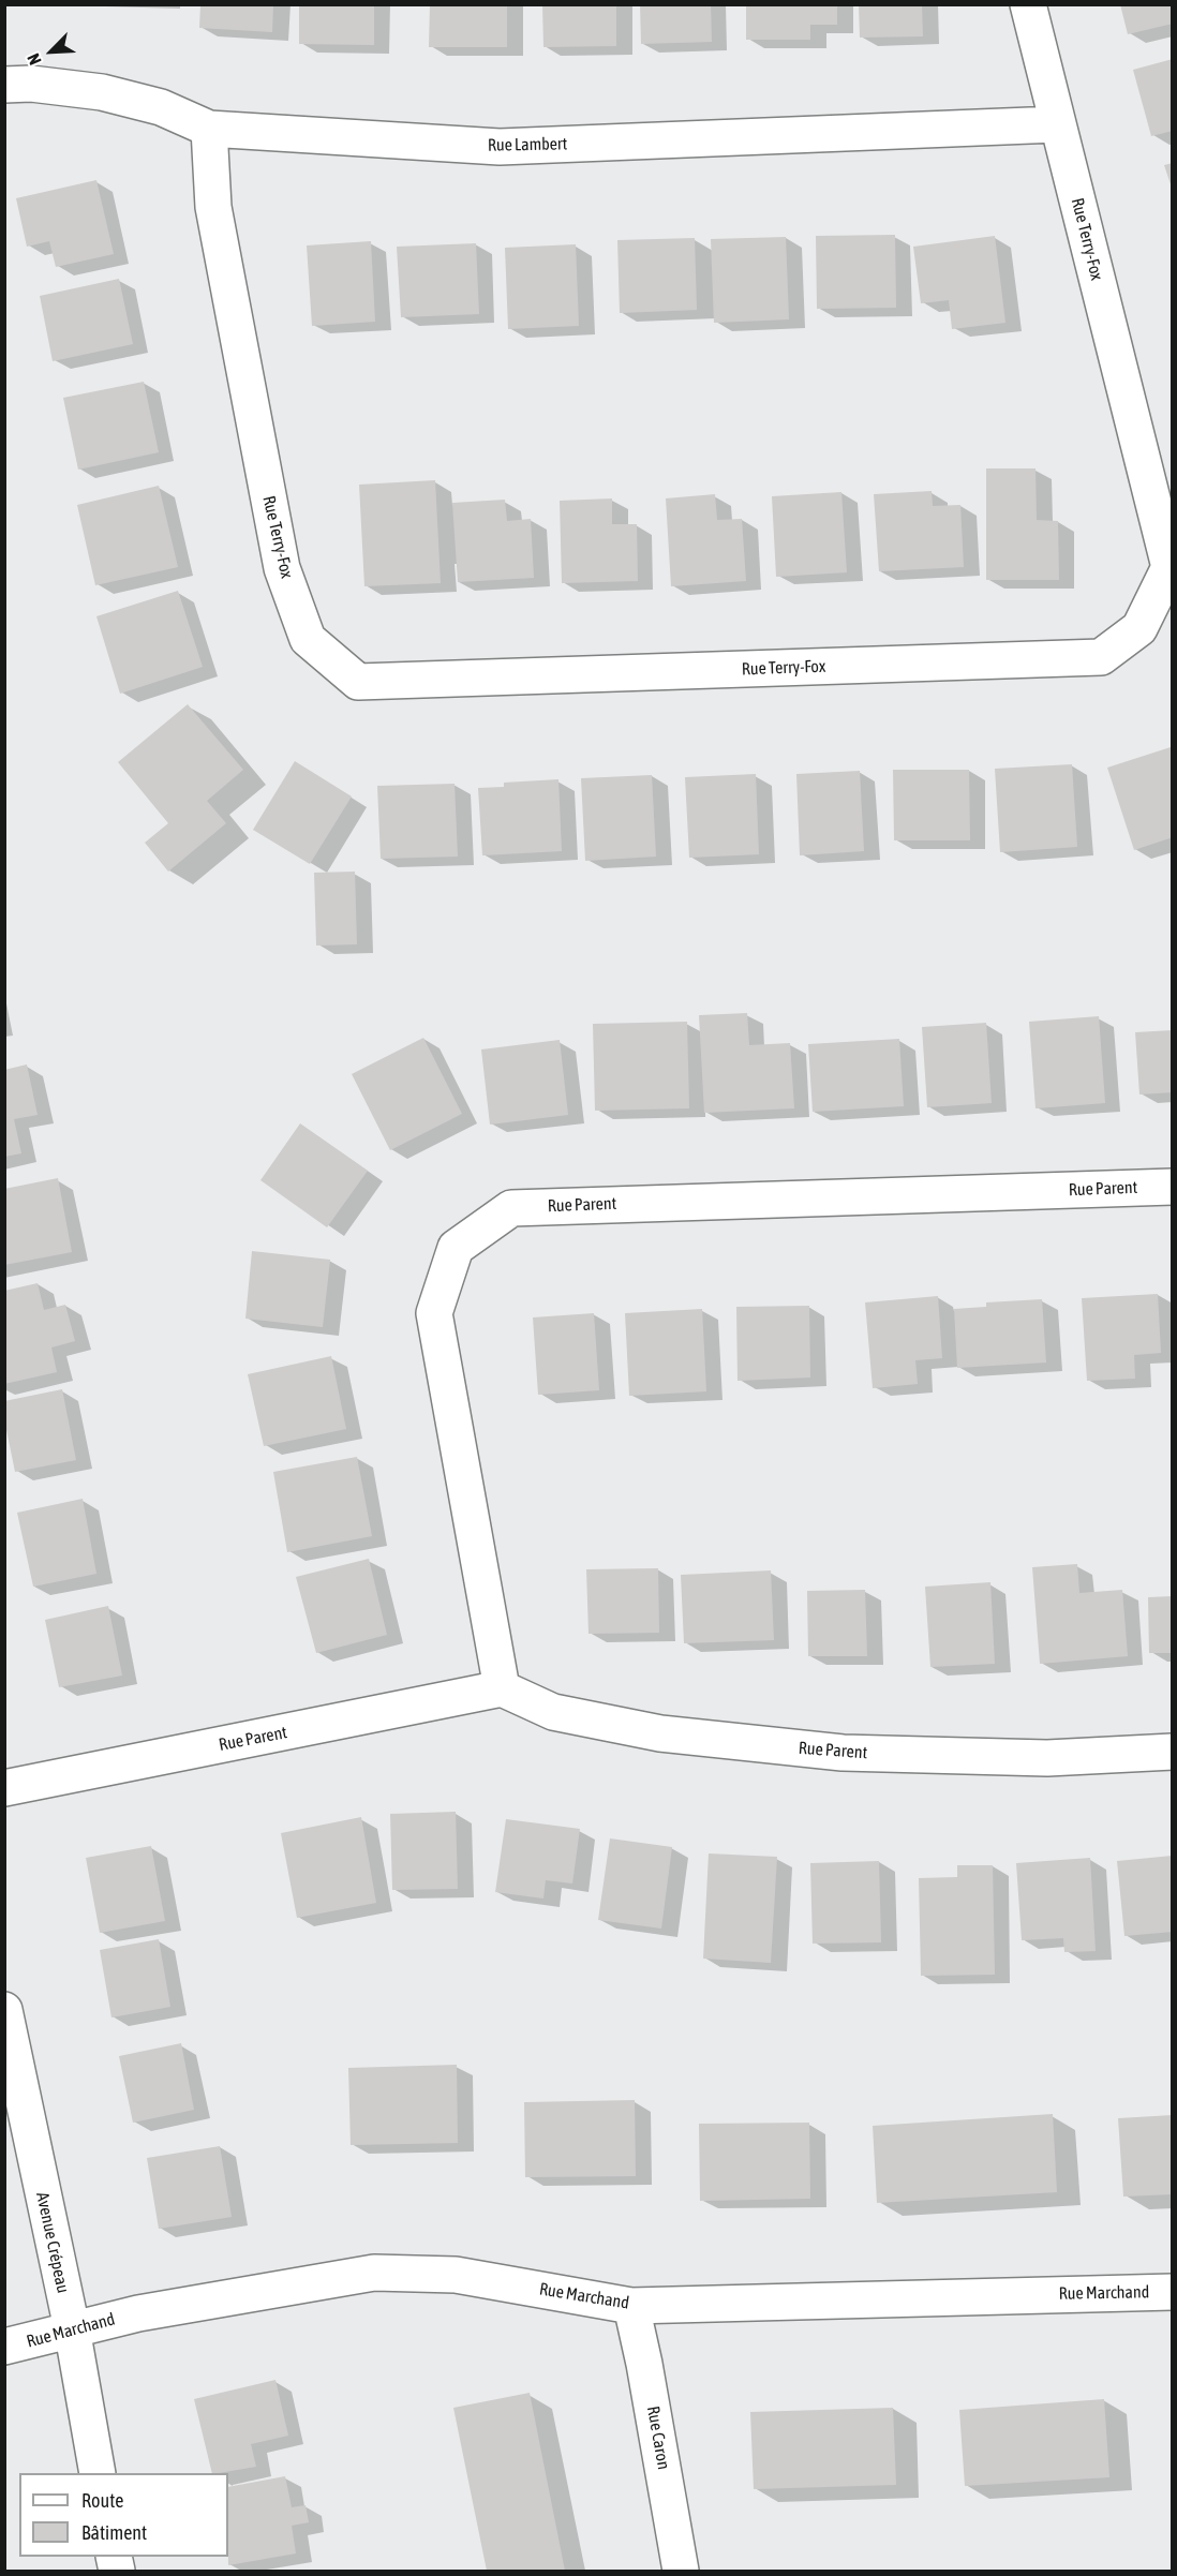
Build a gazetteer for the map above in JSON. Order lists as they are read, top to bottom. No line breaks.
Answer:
{"streets":{"street":["Rue Lambert","Rue Terry-Fox","Rue Parent","Avenue Crépeau","Rue Marchand","Rue Caron"]},"crossings":[["Rue Lambert","Rue Terry-Fox"],["Avenue Crépeau","Rue Marchand"],["Rue Marchand","Rue Caron"]],"legend":["Route","Bâtiment"],"north":"bottom left"}
